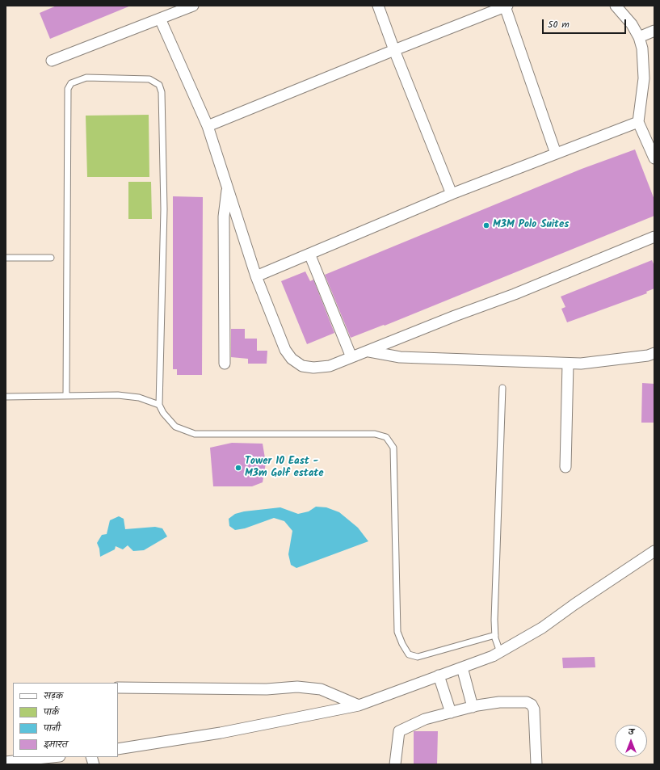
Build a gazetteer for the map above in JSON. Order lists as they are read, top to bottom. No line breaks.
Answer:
{"places":["M3M Polo Suites","Tower 10 East - M3m Golf estate"],"legend":["सड़क","पार्क","पानी","इमारत"],"scale_bar":"50 m","north":"top"}
